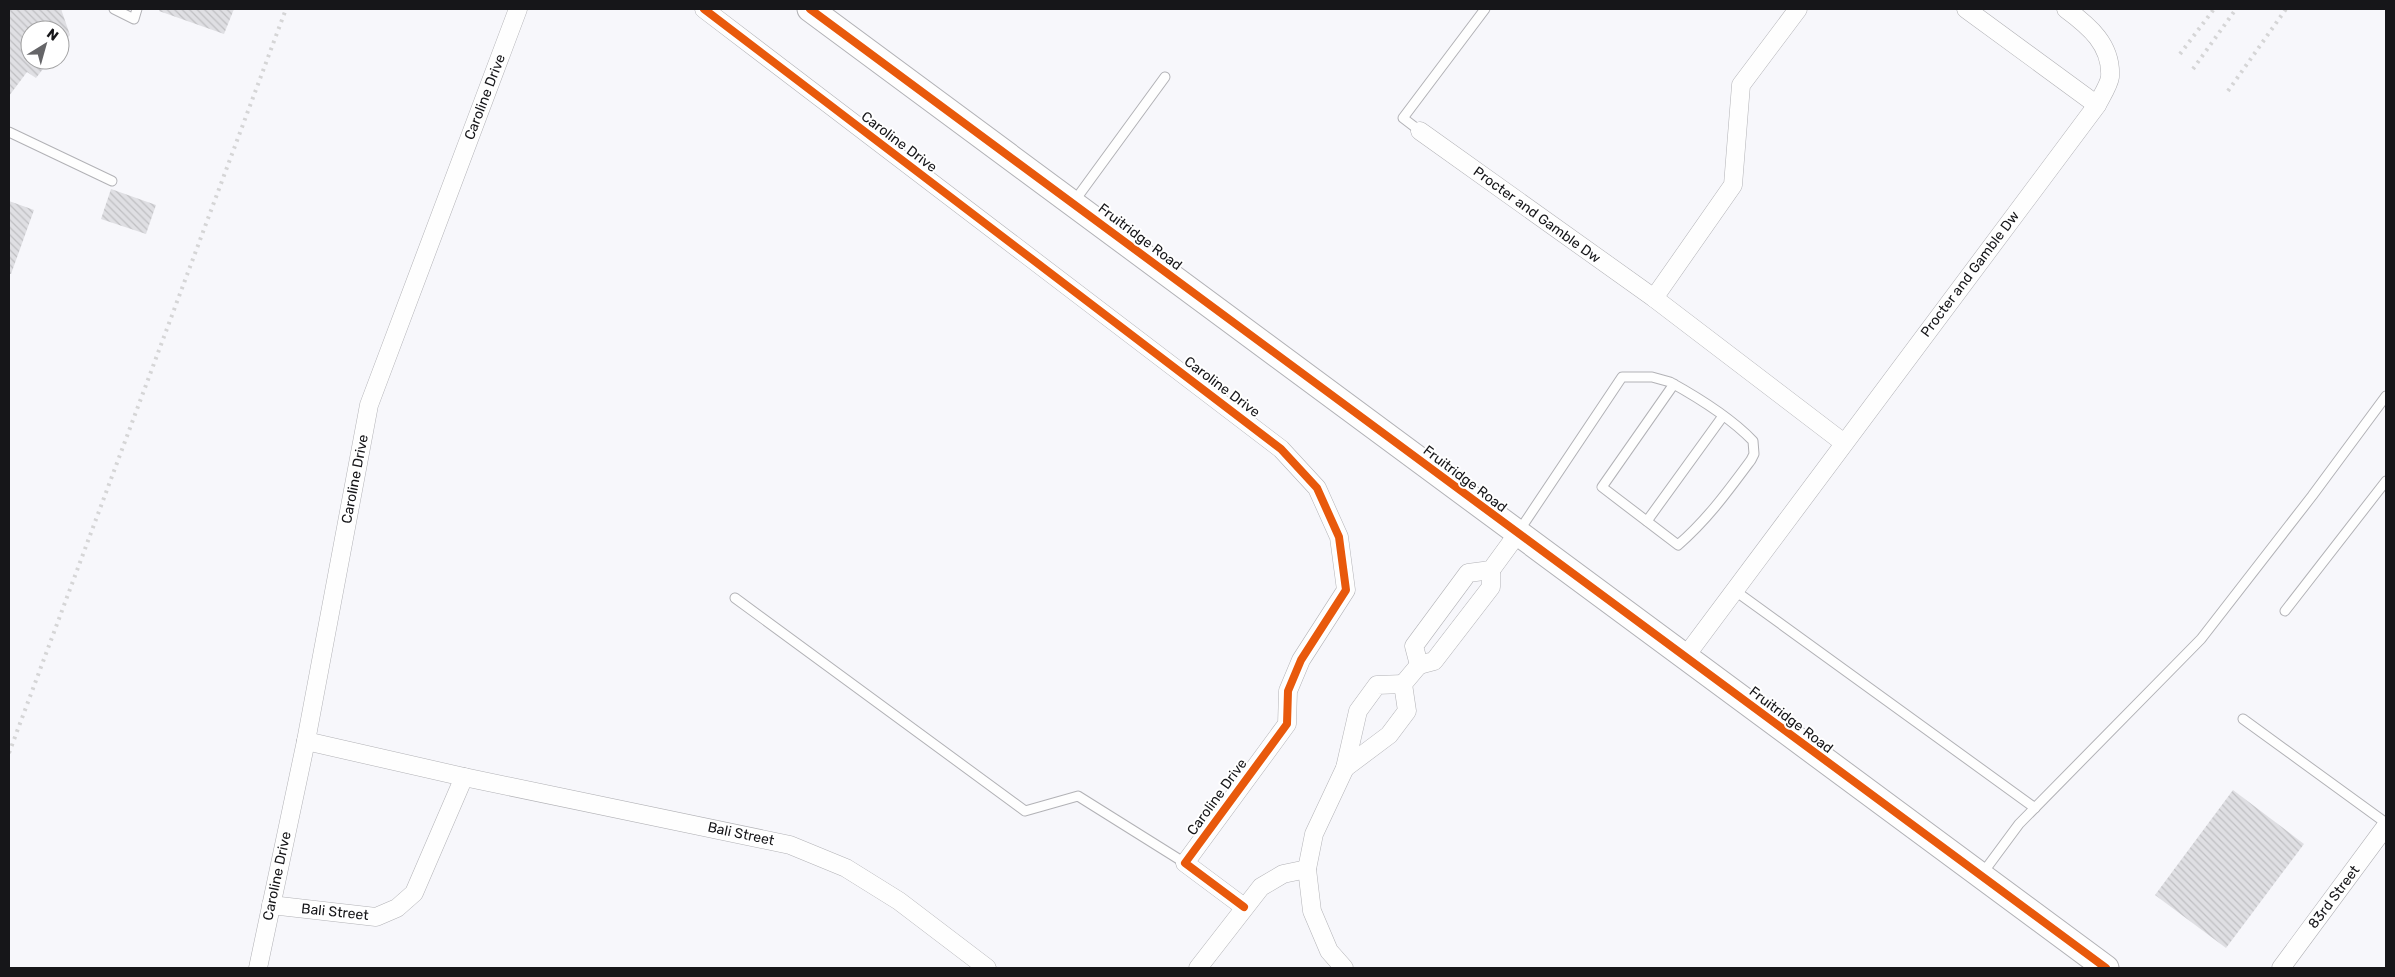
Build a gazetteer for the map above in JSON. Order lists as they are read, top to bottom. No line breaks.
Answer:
{"streets":{"main road":["Fruitridge Road"],"street":["Caroline Drive","Procter and Gamble Dw","Bali Street","83rd Street"]},"crossings":[["Caroline Drive","Bali Street"],["Procter and Gamble Dw","Fruitridge Road"]],"north":"top right"}
